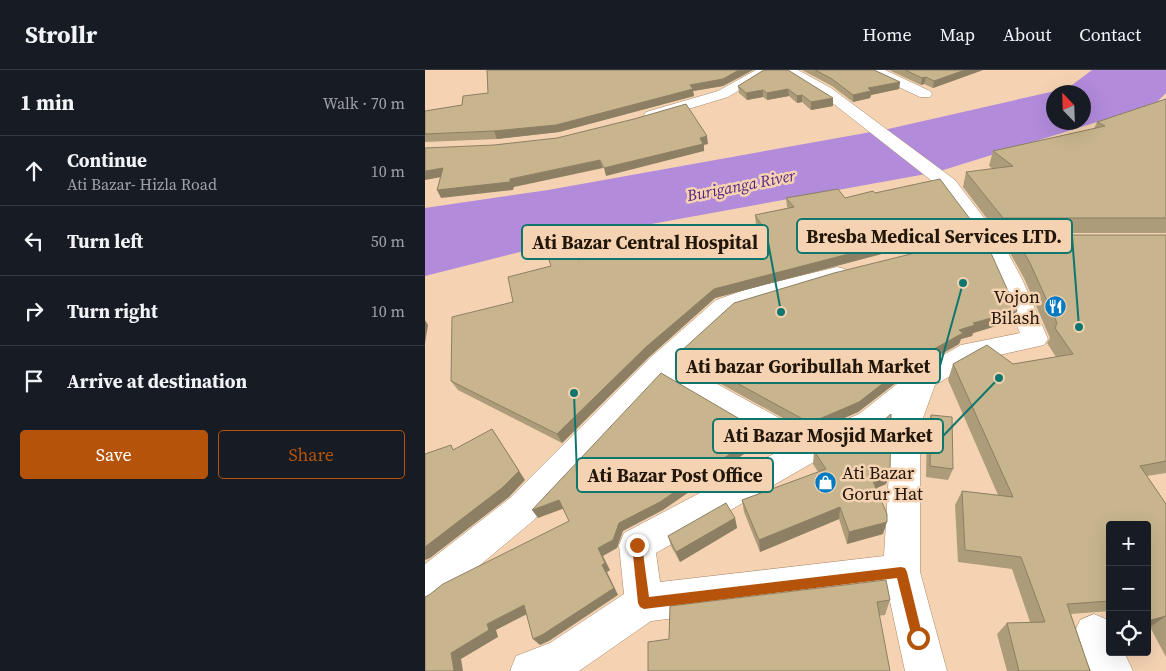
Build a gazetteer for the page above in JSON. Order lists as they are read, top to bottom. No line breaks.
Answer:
{"water":["Buriganga River"],"places":{"other":["Ati bazar Goribullah Market","Ati Bazar Central Hospital","Bresba Medical Services LTD.","Ati Bazar Mosjid Market","Ati Bazar Post Office"],"restaurant":["Vojon Bilash"],"shop":["Ati Bazar Gorur Hat"]},"north":"top left","page":{"header":"Strollr","nav":["Home","Map","About","Contact"],"heading":["1 min","Walk · 70 m"],"list":[["Continue","Ati Bazar- Hizla Road","10 m"],["Turn left","50 m"],["Turn right","10 m"],"Arrive at destination"],"buttons":["Save","Share"],"map_buttons":["+","−"]}}
